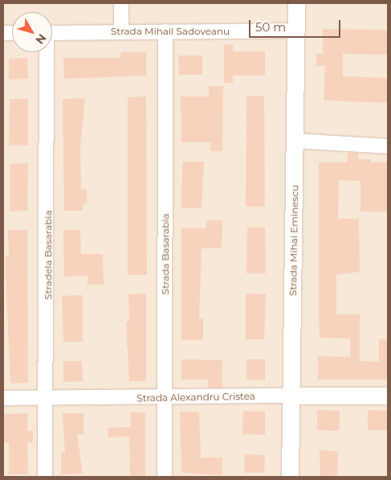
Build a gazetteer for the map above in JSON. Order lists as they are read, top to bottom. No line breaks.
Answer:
{"streets":{"street":["Strada Mihail Sadoveanu","Strada Mihai Eminescu","Strada Basarabia","Stradela Basarabia","Strada Alexandru Cristea"]},"crossings":[["Strada Mihail Sadoveanu","Strada Mihai Eminescu"],["Strada Mihail Sadoveanu","Strada Basarabia"],["Strada Mihai Eminescu","Strada Alexandru Cristea"],["Strada Basarabia","Strada Alexandru Cristea"],["Stradela Basarabia","Strada Alexandru Cristea"]],"scale_bar":"50 m","north":"bottom right"}
